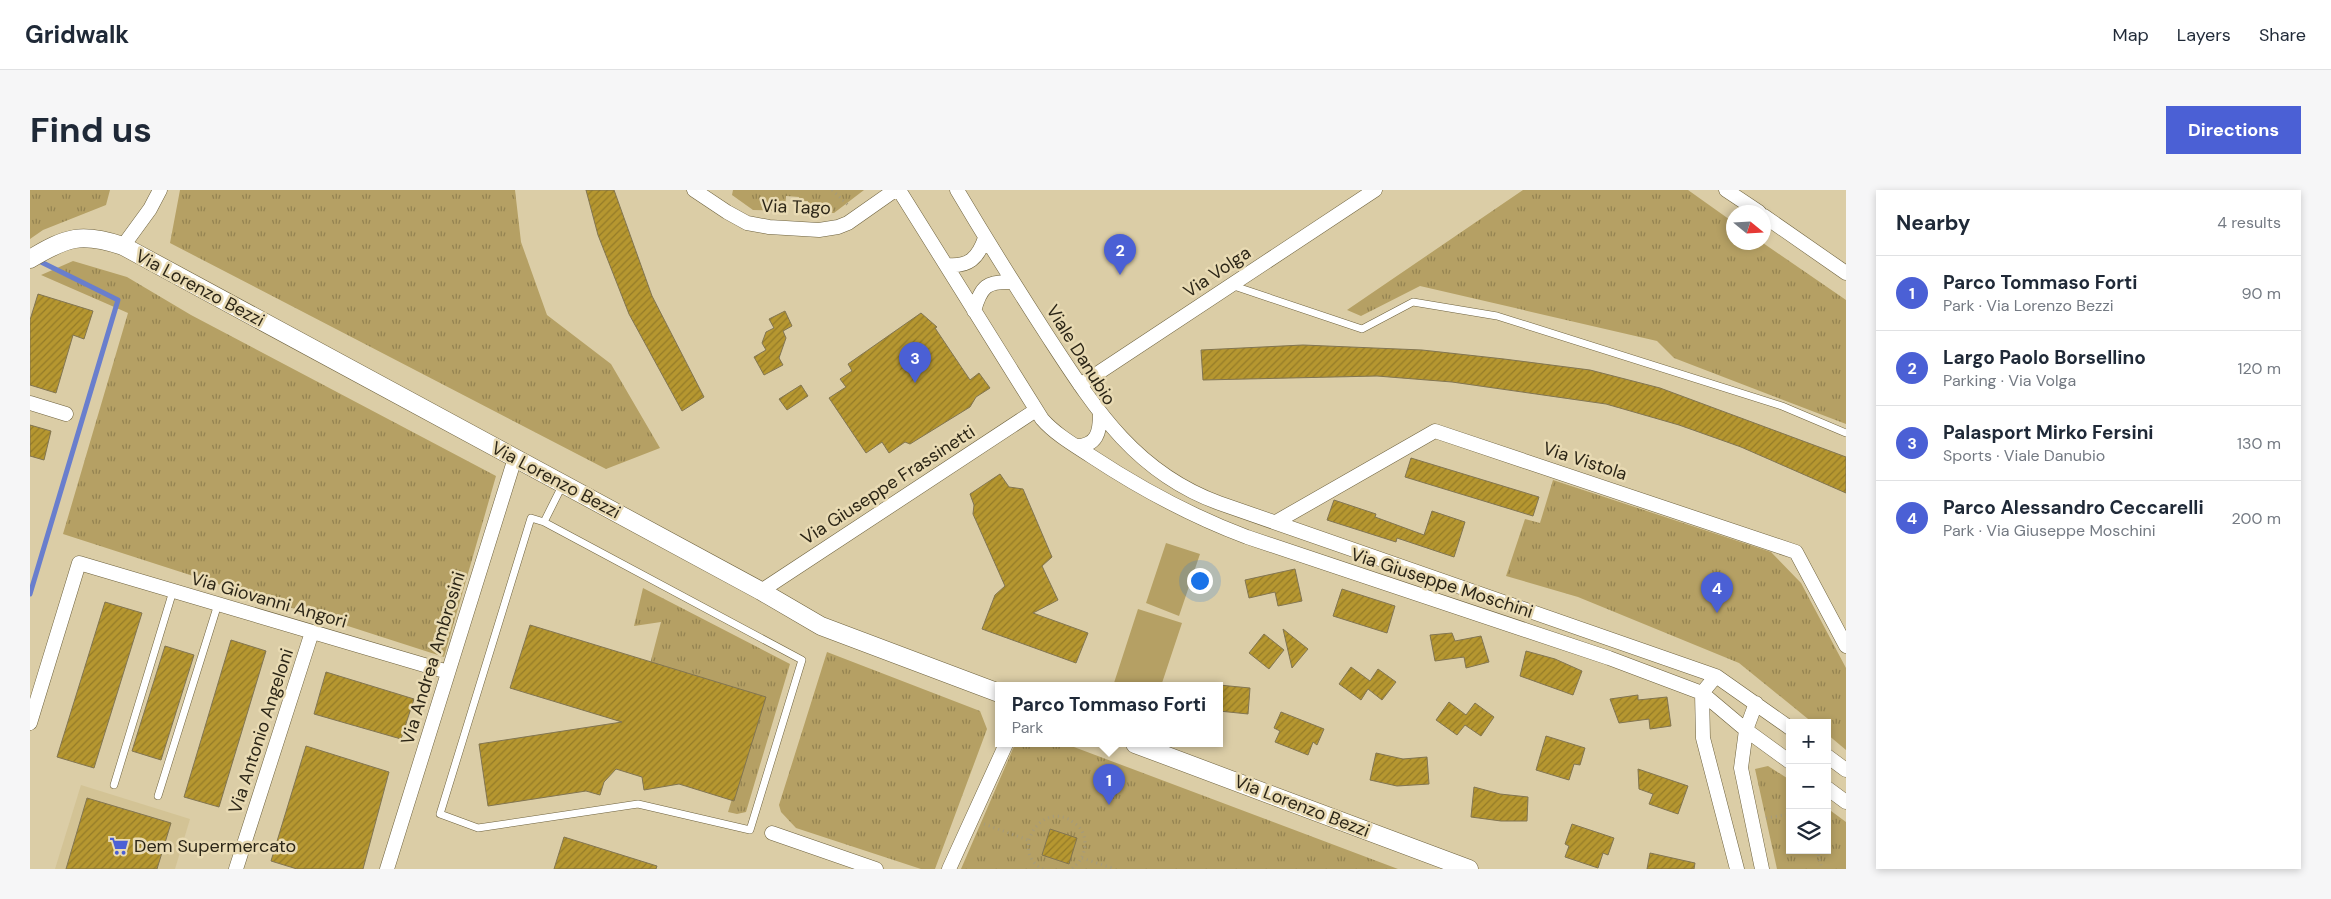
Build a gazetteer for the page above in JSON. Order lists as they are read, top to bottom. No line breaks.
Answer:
{"streets":{"street":["Via Tago","Via Volga","Via Lorenzo Bezzi","Viale Danubio","Via Vistola","Via Giuseppe Frassinetti","Via Giuseppe Moschini","Via Giovanni Angori","Via Andrea Ambrosini","Via Antonio Angeloni"]},"crossings":[["Via Volga","Viale Danubio"],["Via Lorenzo Bezzi","Via Giuseppe Frassinetti"],["Via Lorenzo Bezzi","Via Andrea Ambrosini"],["Viale Danubio","Via Giuseppe Moschini"],["Via Vistola","Via Giuseppe Moschini"],["Via Giovanni Angori","Via Andrea Ambrosini"],["Via Giovanni Angori","Via Antonio Angeloni"]],"places":{"supermarket":["Dem Supermercato"]},"north":"right","page":{"header":"Gridwalk","nav":["Map","Layers","Share"],"buttons":"Directions","title":"Find us","heading":["Nearby","4 results"],"pins":["2","3","4","1"],"list":[{"mark":"1","name":"Parco Tommaso Forti","note":"Park · Via Lorenzo Bezzi","value":"90 m"},{"mark":"2","name":"Largo Paolo Borsellino","note":"Parking · Via Volga","value":"120 m"},{"mark":"3","name":"Palasport Mirko Fersini","note":"Sports · Viale Danubio","value":"130 m"},{"mark":"4","name":"Parco Alessandro Ceccarelli","note":"Park · Via Giuseppe Moschini","value":"200 m"}],"popup":["Parco Tommaso Forti","Park"],"map_buttons":["+","−"]}}
